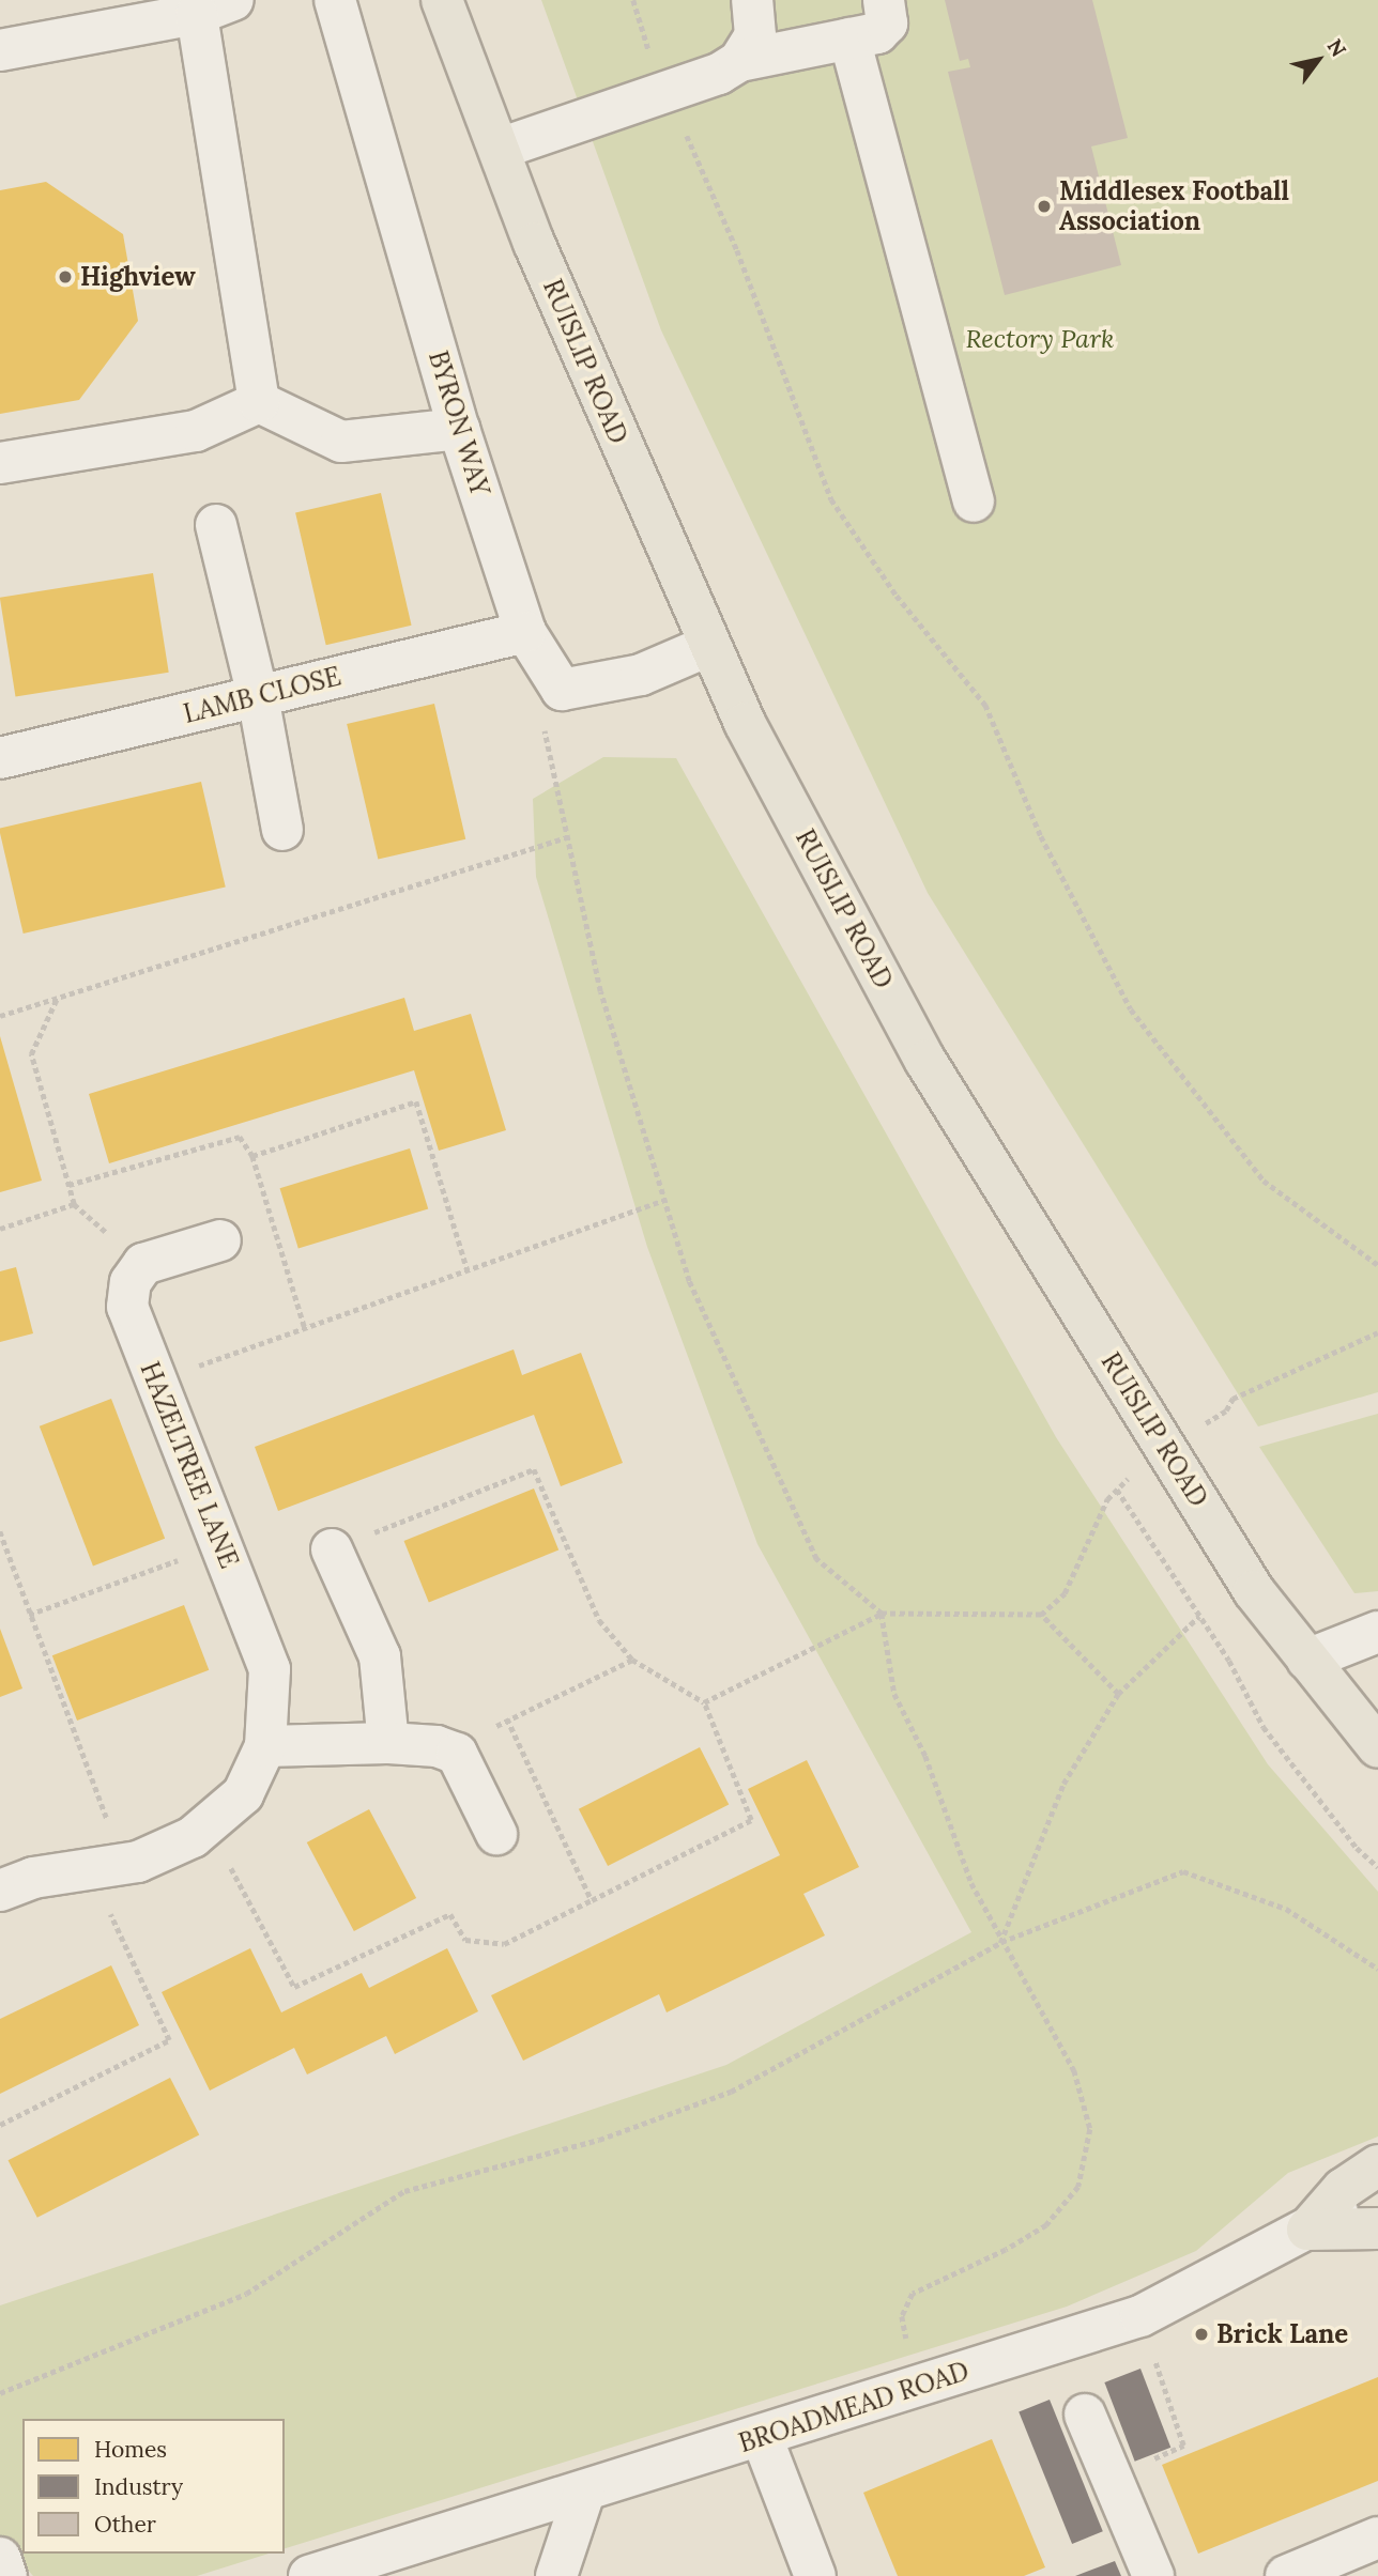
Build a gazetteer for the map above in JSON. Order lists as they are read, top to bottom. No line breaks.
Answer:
{"streets":{"main road":["RUISLIP ROAD"],"street":["BYRON WAY","LAMB CLOSE","HAZELTREE LANE","BROADMEAD ROAD"]},"crossings":[["RUISLIP ROAD","BYRON WAY"],["BYRON WAY","LAMB CLOSE"]],"parks":["Rectory Park"],"places":["Middlesex Football Association","Highview","Brick Lane"],"legend":["Homes","Industry","Other"],"north":"top right"}
